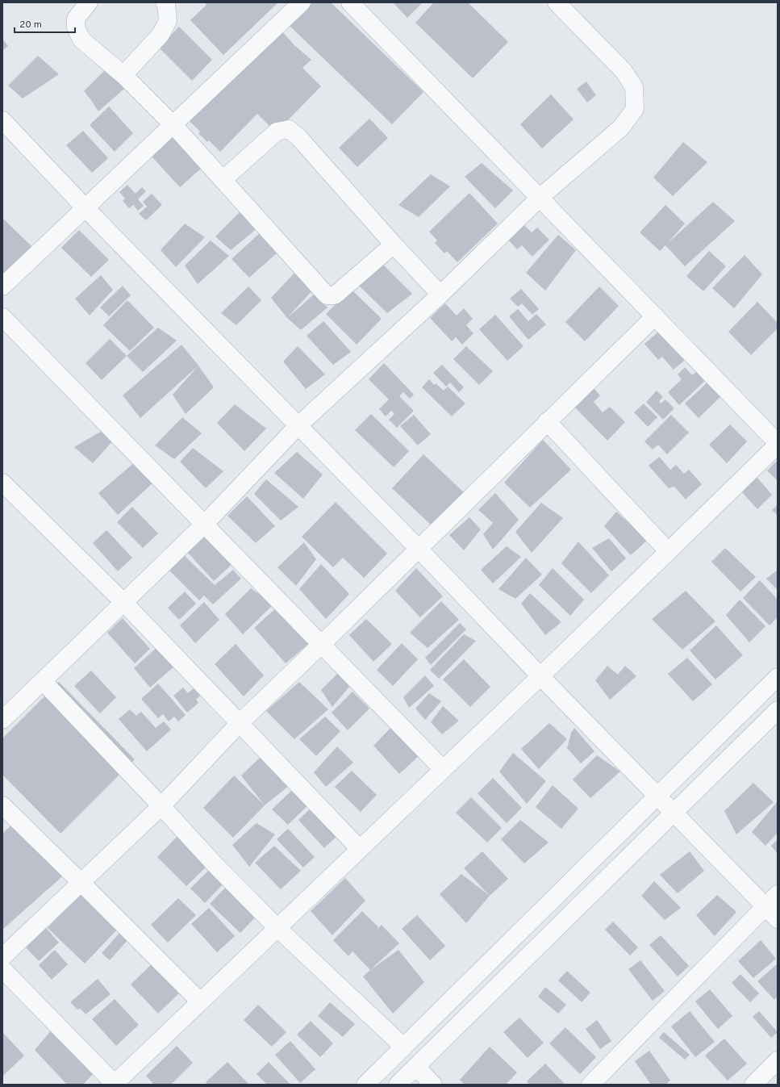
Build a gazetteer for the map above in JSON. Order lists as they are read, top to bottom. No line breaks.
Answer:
{"scale_bar":"20 m"}
